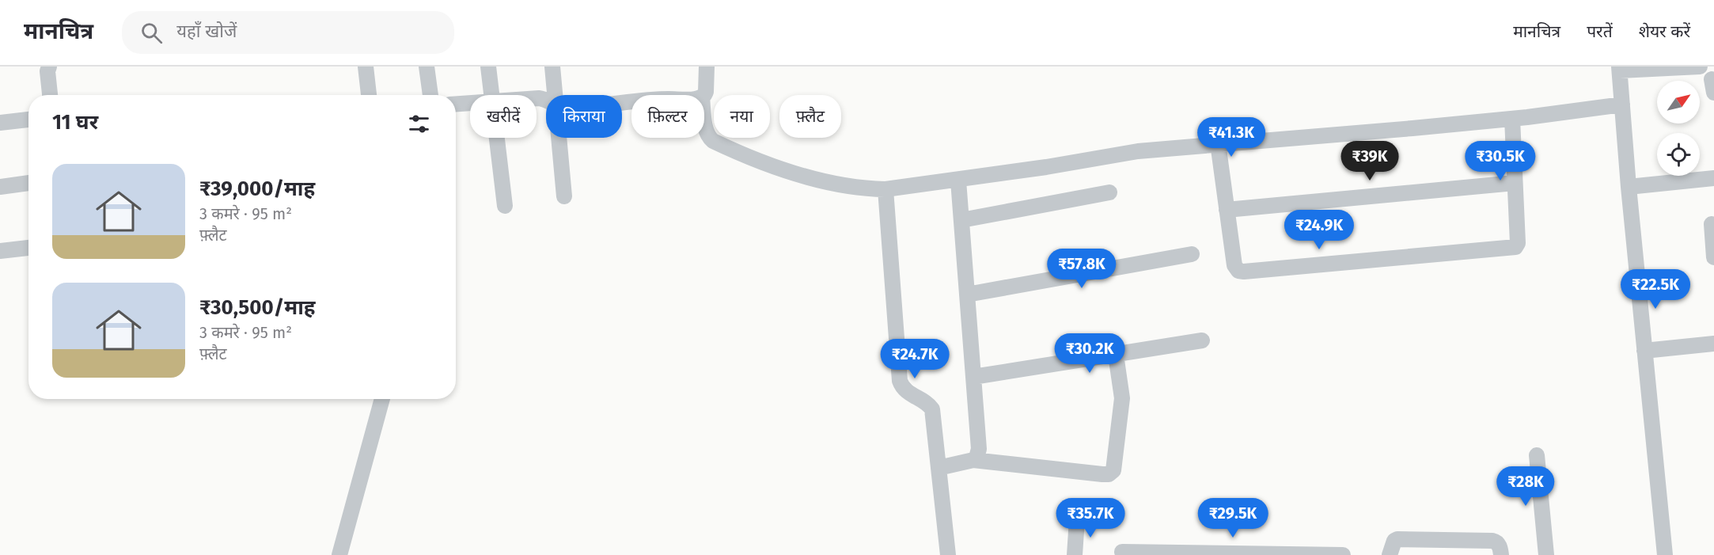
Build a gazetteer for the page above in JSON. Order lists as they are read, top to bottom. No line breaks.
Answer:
{"north":"top right","page":{"header":"मानचित्र","search":"यहाँ खोजें","nav":["मानचित्र","परतें","शेयर करें"],"chip":["खरीदें","किराया","फ़िल्टर","नया","फ़्लैट"],"heading":"11 घर","price":["₹41.3K","₹39K","₹30.5K","₹24.9K","₹57.8K","₹22.5K","₹30.2K","₹24.7K","₹28K","₹35.7K","₹29.5K"],"list":[{"name":"₹39,000/माह","note":"3 कमरे · 95 m² · फ़्लैट"},{"name":"₹30,500/माह","note":"3 कमरे · 95 m² · फ़्लैट"}]}}
